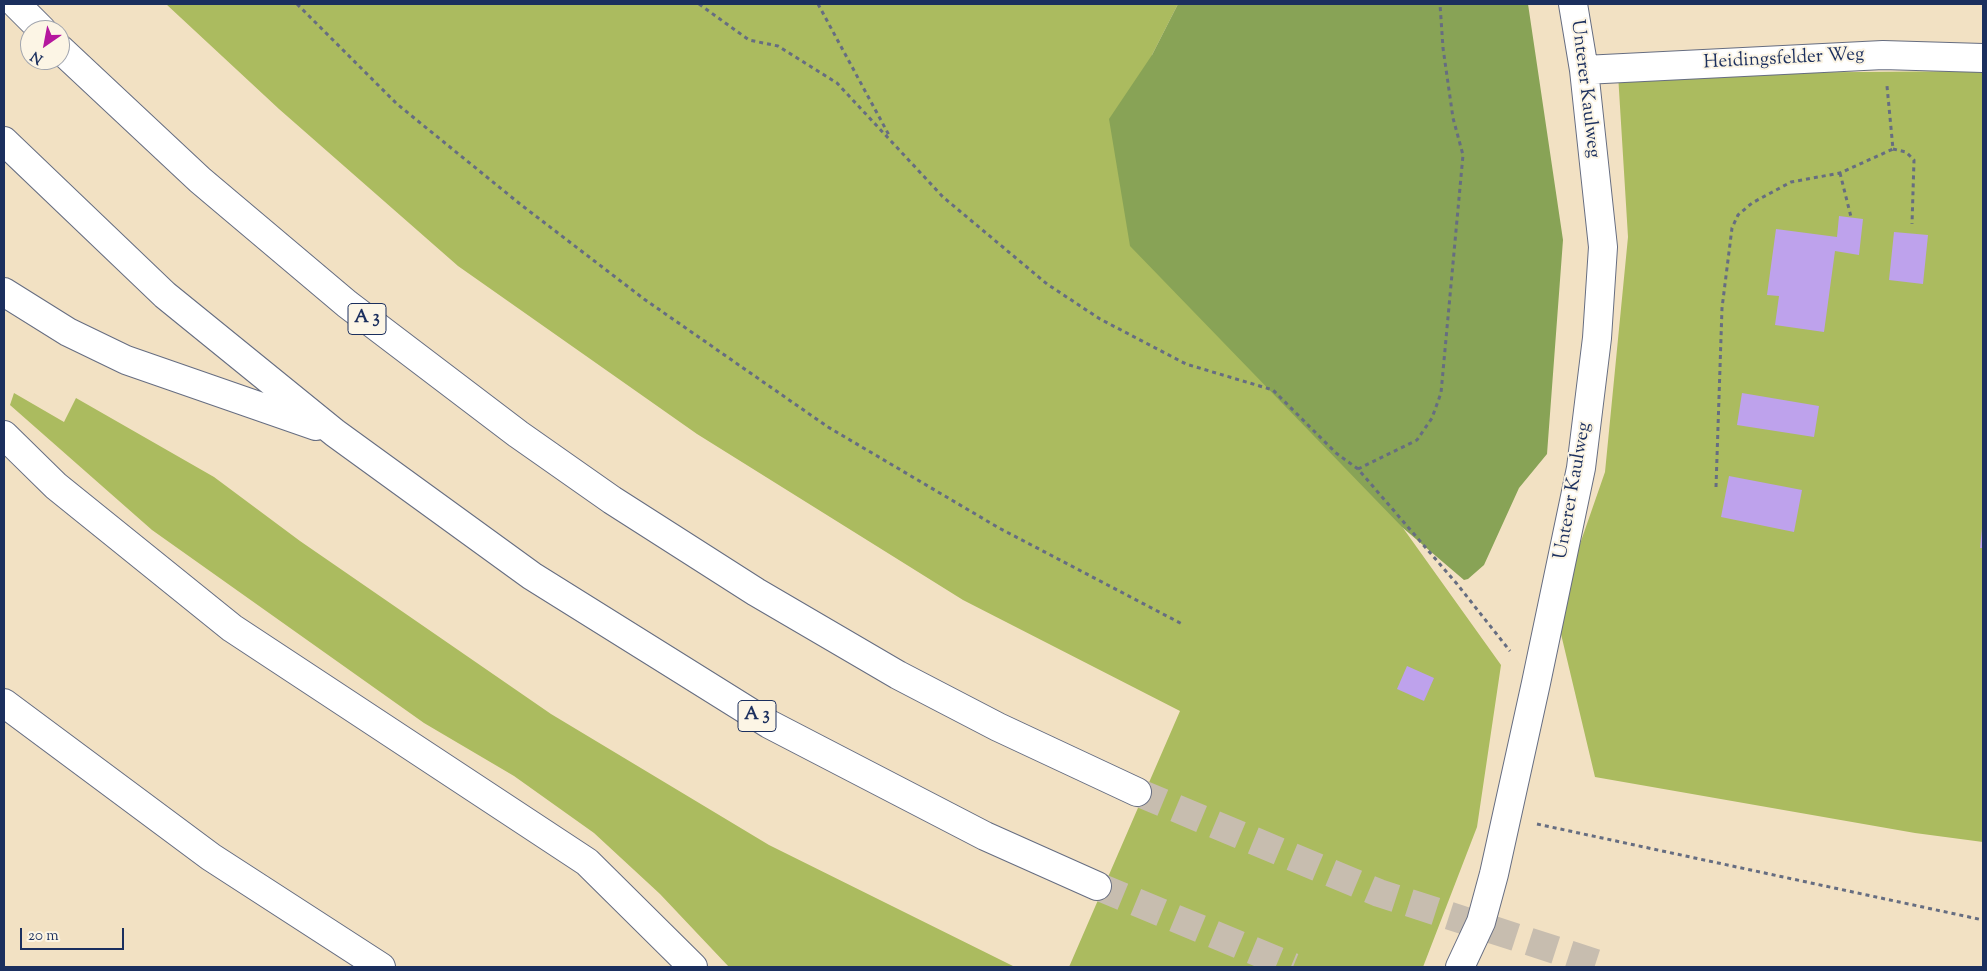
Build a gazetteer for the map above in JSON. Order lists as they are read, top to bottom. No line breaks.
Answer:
{"streets":{"main road":["Heidingsfelder Weg","Unterer Kaulweg","A 3"]},"crossings":[["Heidingsfelder Weg","Unterer Kaulweg"]],"scale_bar":"20 m","north":"bottom left"}
